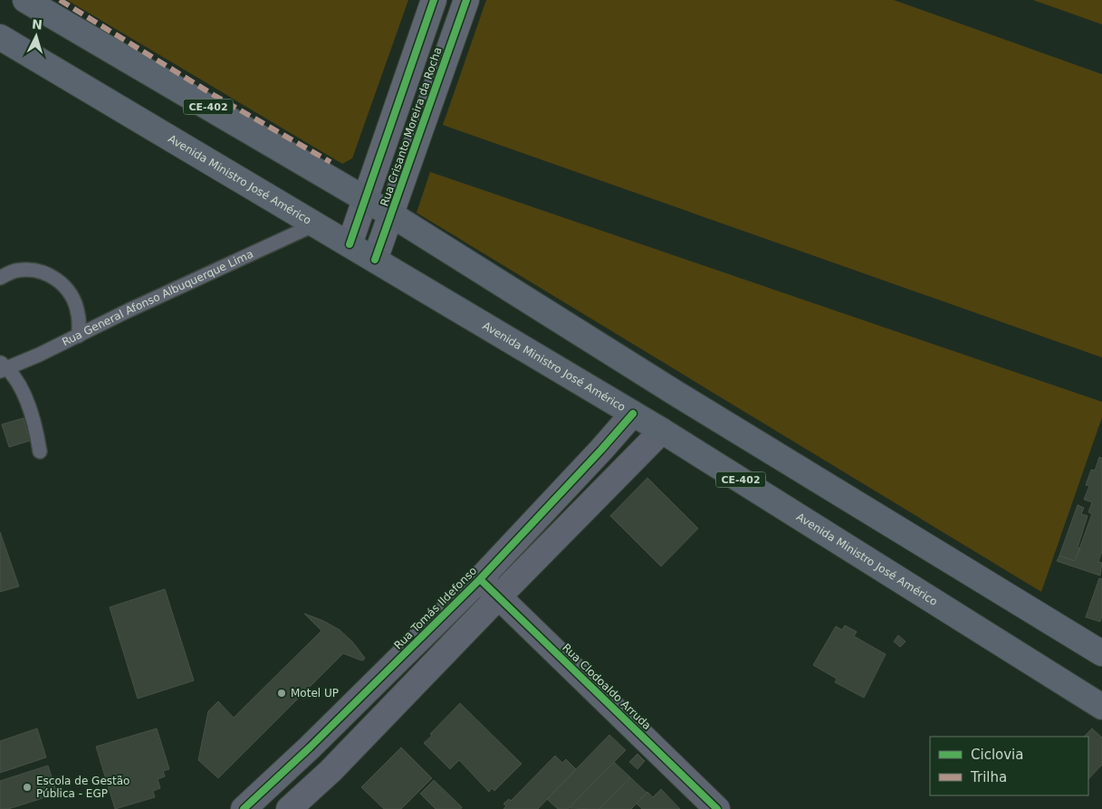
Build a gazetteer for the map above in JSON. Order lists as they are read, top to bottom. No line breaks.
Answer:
{"streets":{"main road":["CE-402","Rua Crisanto Moreira da Rocha","Avenida Ministro José Américo"],"street":["Rua Tomás Ildefonso","Rua Clodoaldo Arruda"],"lane":["Rua General Afonso Albuquerque Lima"]},"crossings":[["CE-402","Rua Crisanto Moreira da Rocha"],["Rua Crisanto Moreira da Rocha","Avenida Ministro José Américo"],["Avenida Ministro José Américo","Rua General Afonso Albuquerque Lima"],["Avenida Ministro José Américo","Rua Tomás Ildefonso"],["Rua Tomás Ildefonso","Rua Clodoaldo Arruda"]],"places":["Motel UP","Escola de Gestão Pública - EGP"],"legend":["Ciclovia","Trilha"],"north":"top"}
